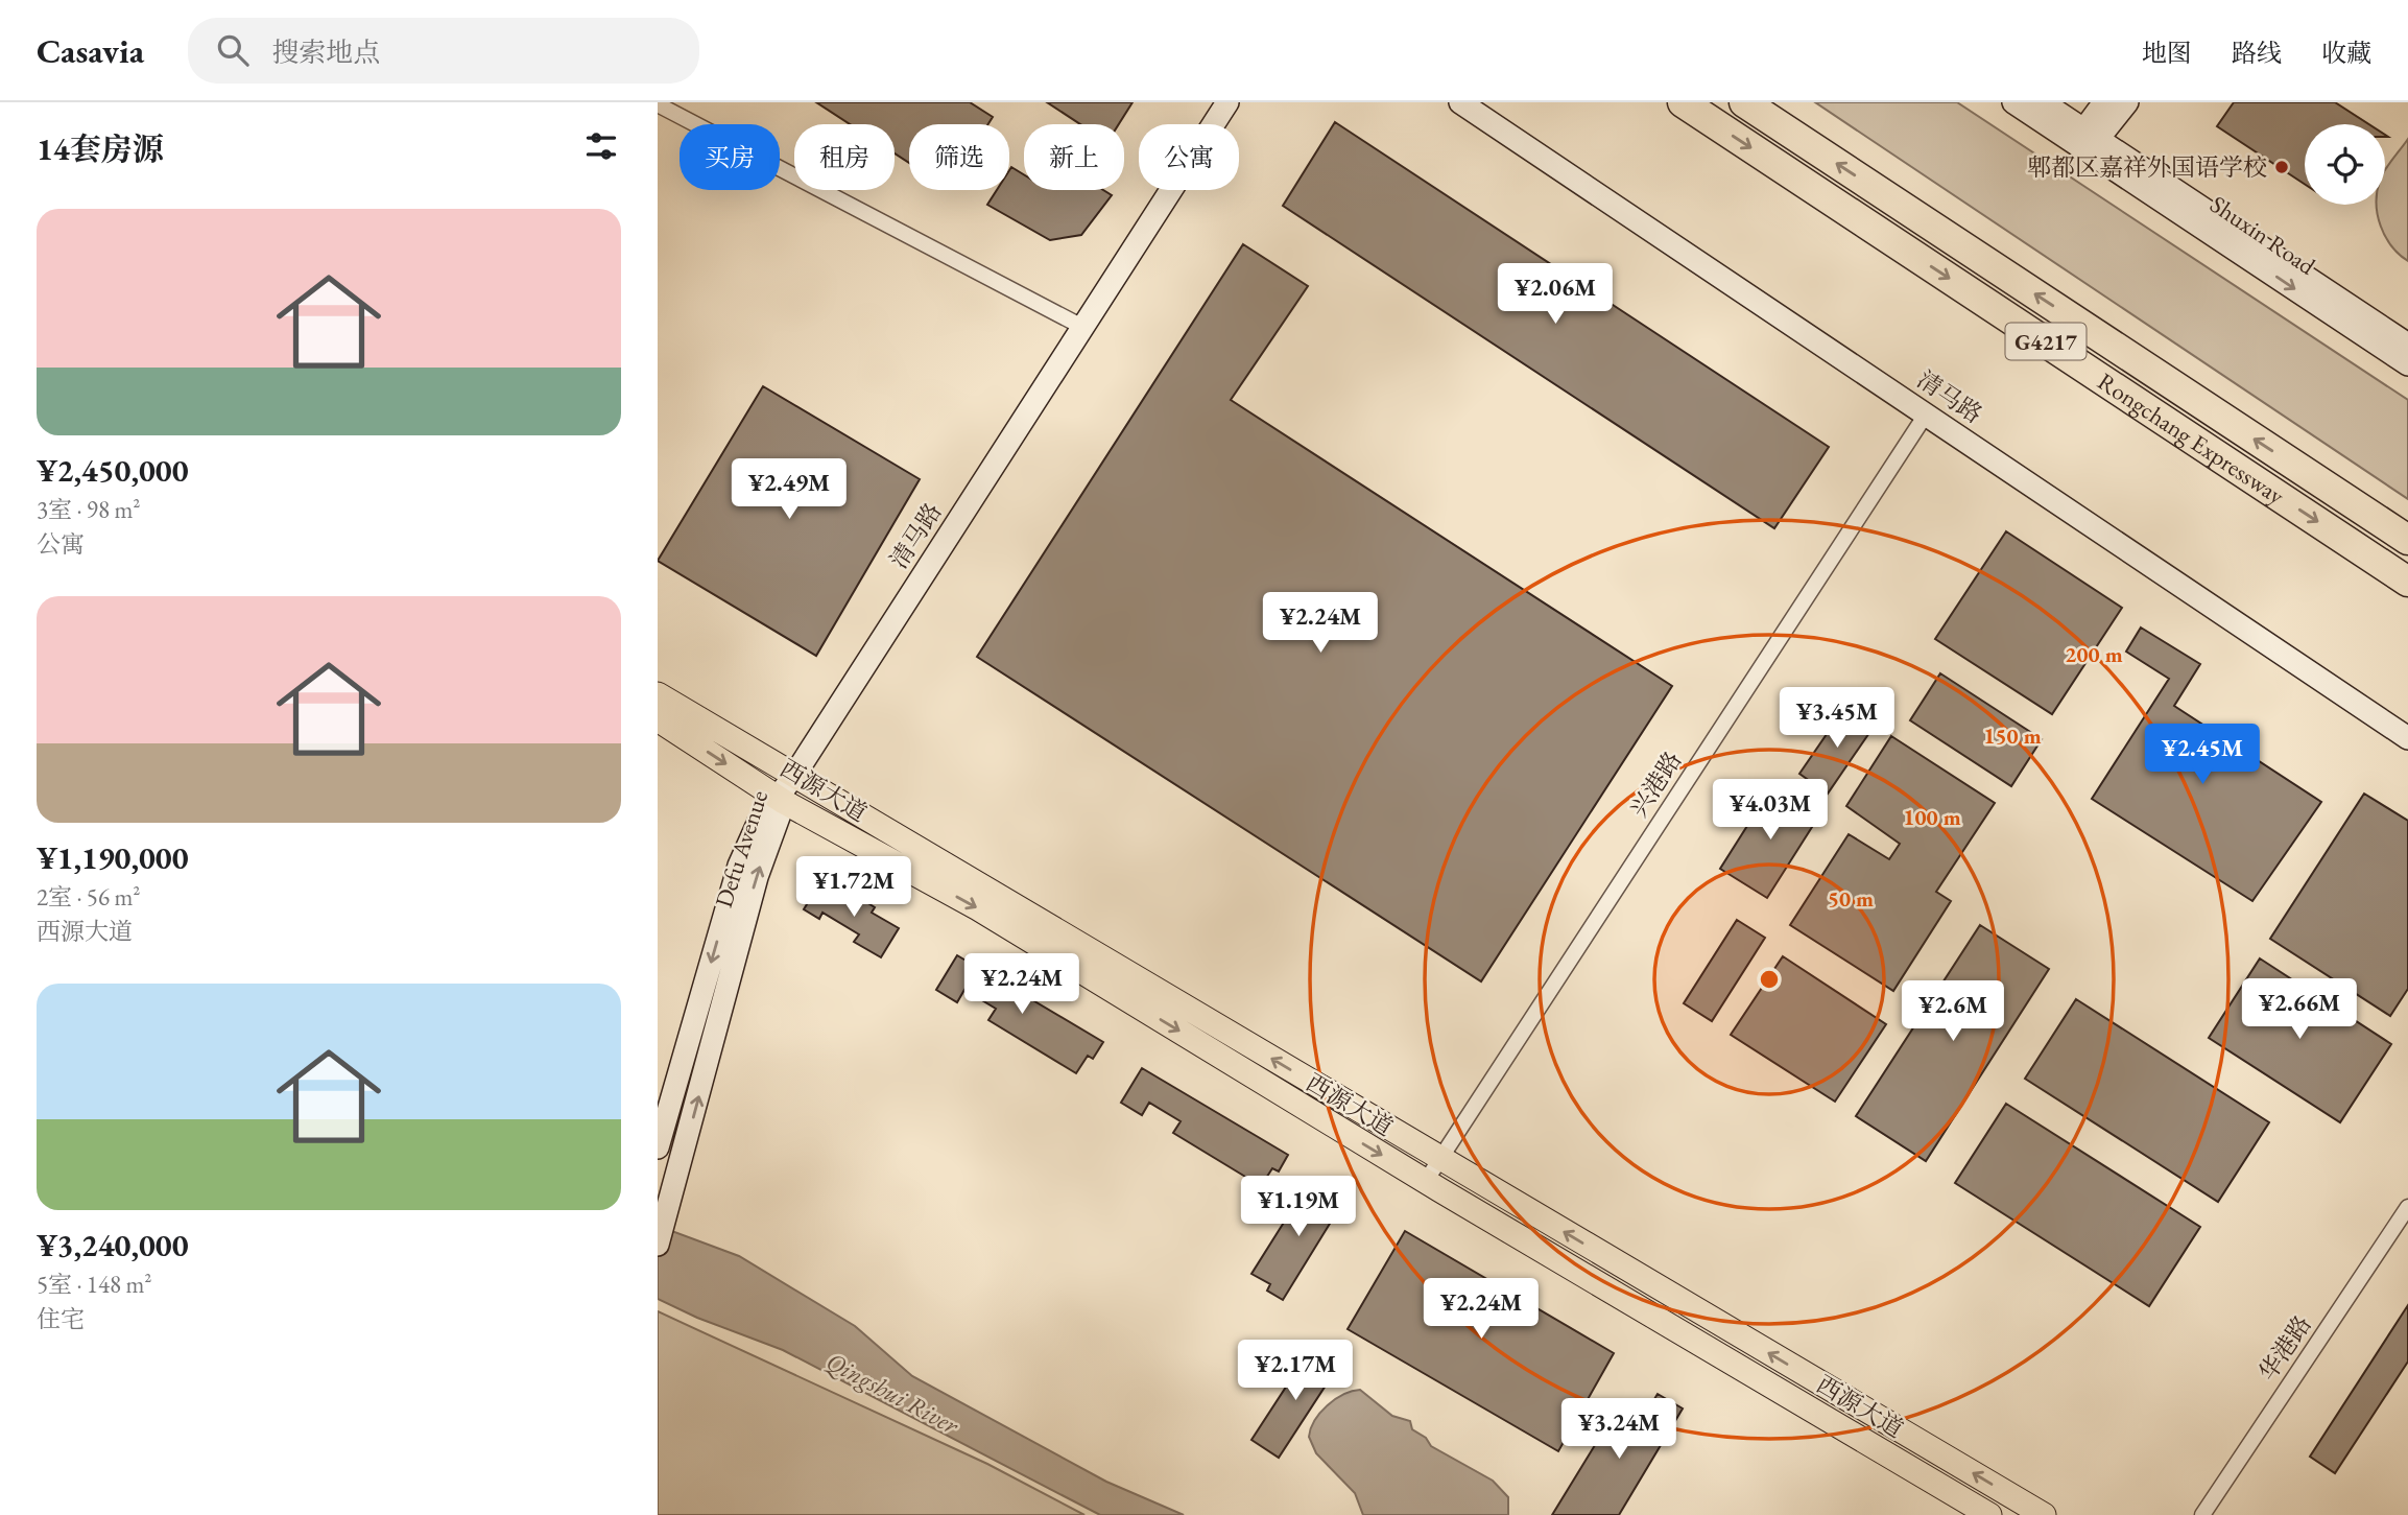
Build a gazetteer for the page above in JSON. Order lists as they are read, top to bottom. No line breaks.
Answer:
{"streets":{"highway":["G4217","Rongchang Expressway"],"main road":["西源大道"],"street":["Shuxin Road","清马路","兴港路","Defu Avenue","华港路"]},"crossings":[["清马路","兴港路"],["清马路","西源大道"],["清马路","Defu Avenue"],["兴港路","西源大道"],["西源大道","Defu Avenue"]],"water":["Qingshui River"],"places":["郫都区嘉祥外国语学校"],"page":{"header":"Casavia","search":"搜索地点","nav":["地图","路线","收藏"],"heading":"14套房源","chip":["买房","租房","筛选","新上","公寓"],"list":[{"name":"¥2,450,000","note":"3室 · 98 m² · 公寓"},{"name":"¥1,190,000","note":"2室 · 56 m² · 西源大道"},{"name":"¥3,240,000","note":"5室 · 148 m² · 住宅"}],"price":["¥2.06M","¥2.49M","¥2.24M","¥3.45M","¥2.45M","¥4.03M","¥1.72M","¥2.24M","¥2.66M","¥2.6M","¥1.19M","¥2.24M","¥2.17M","¥3.24M"]},"rings":["200 m","150 m","100 m","50 m"]}
